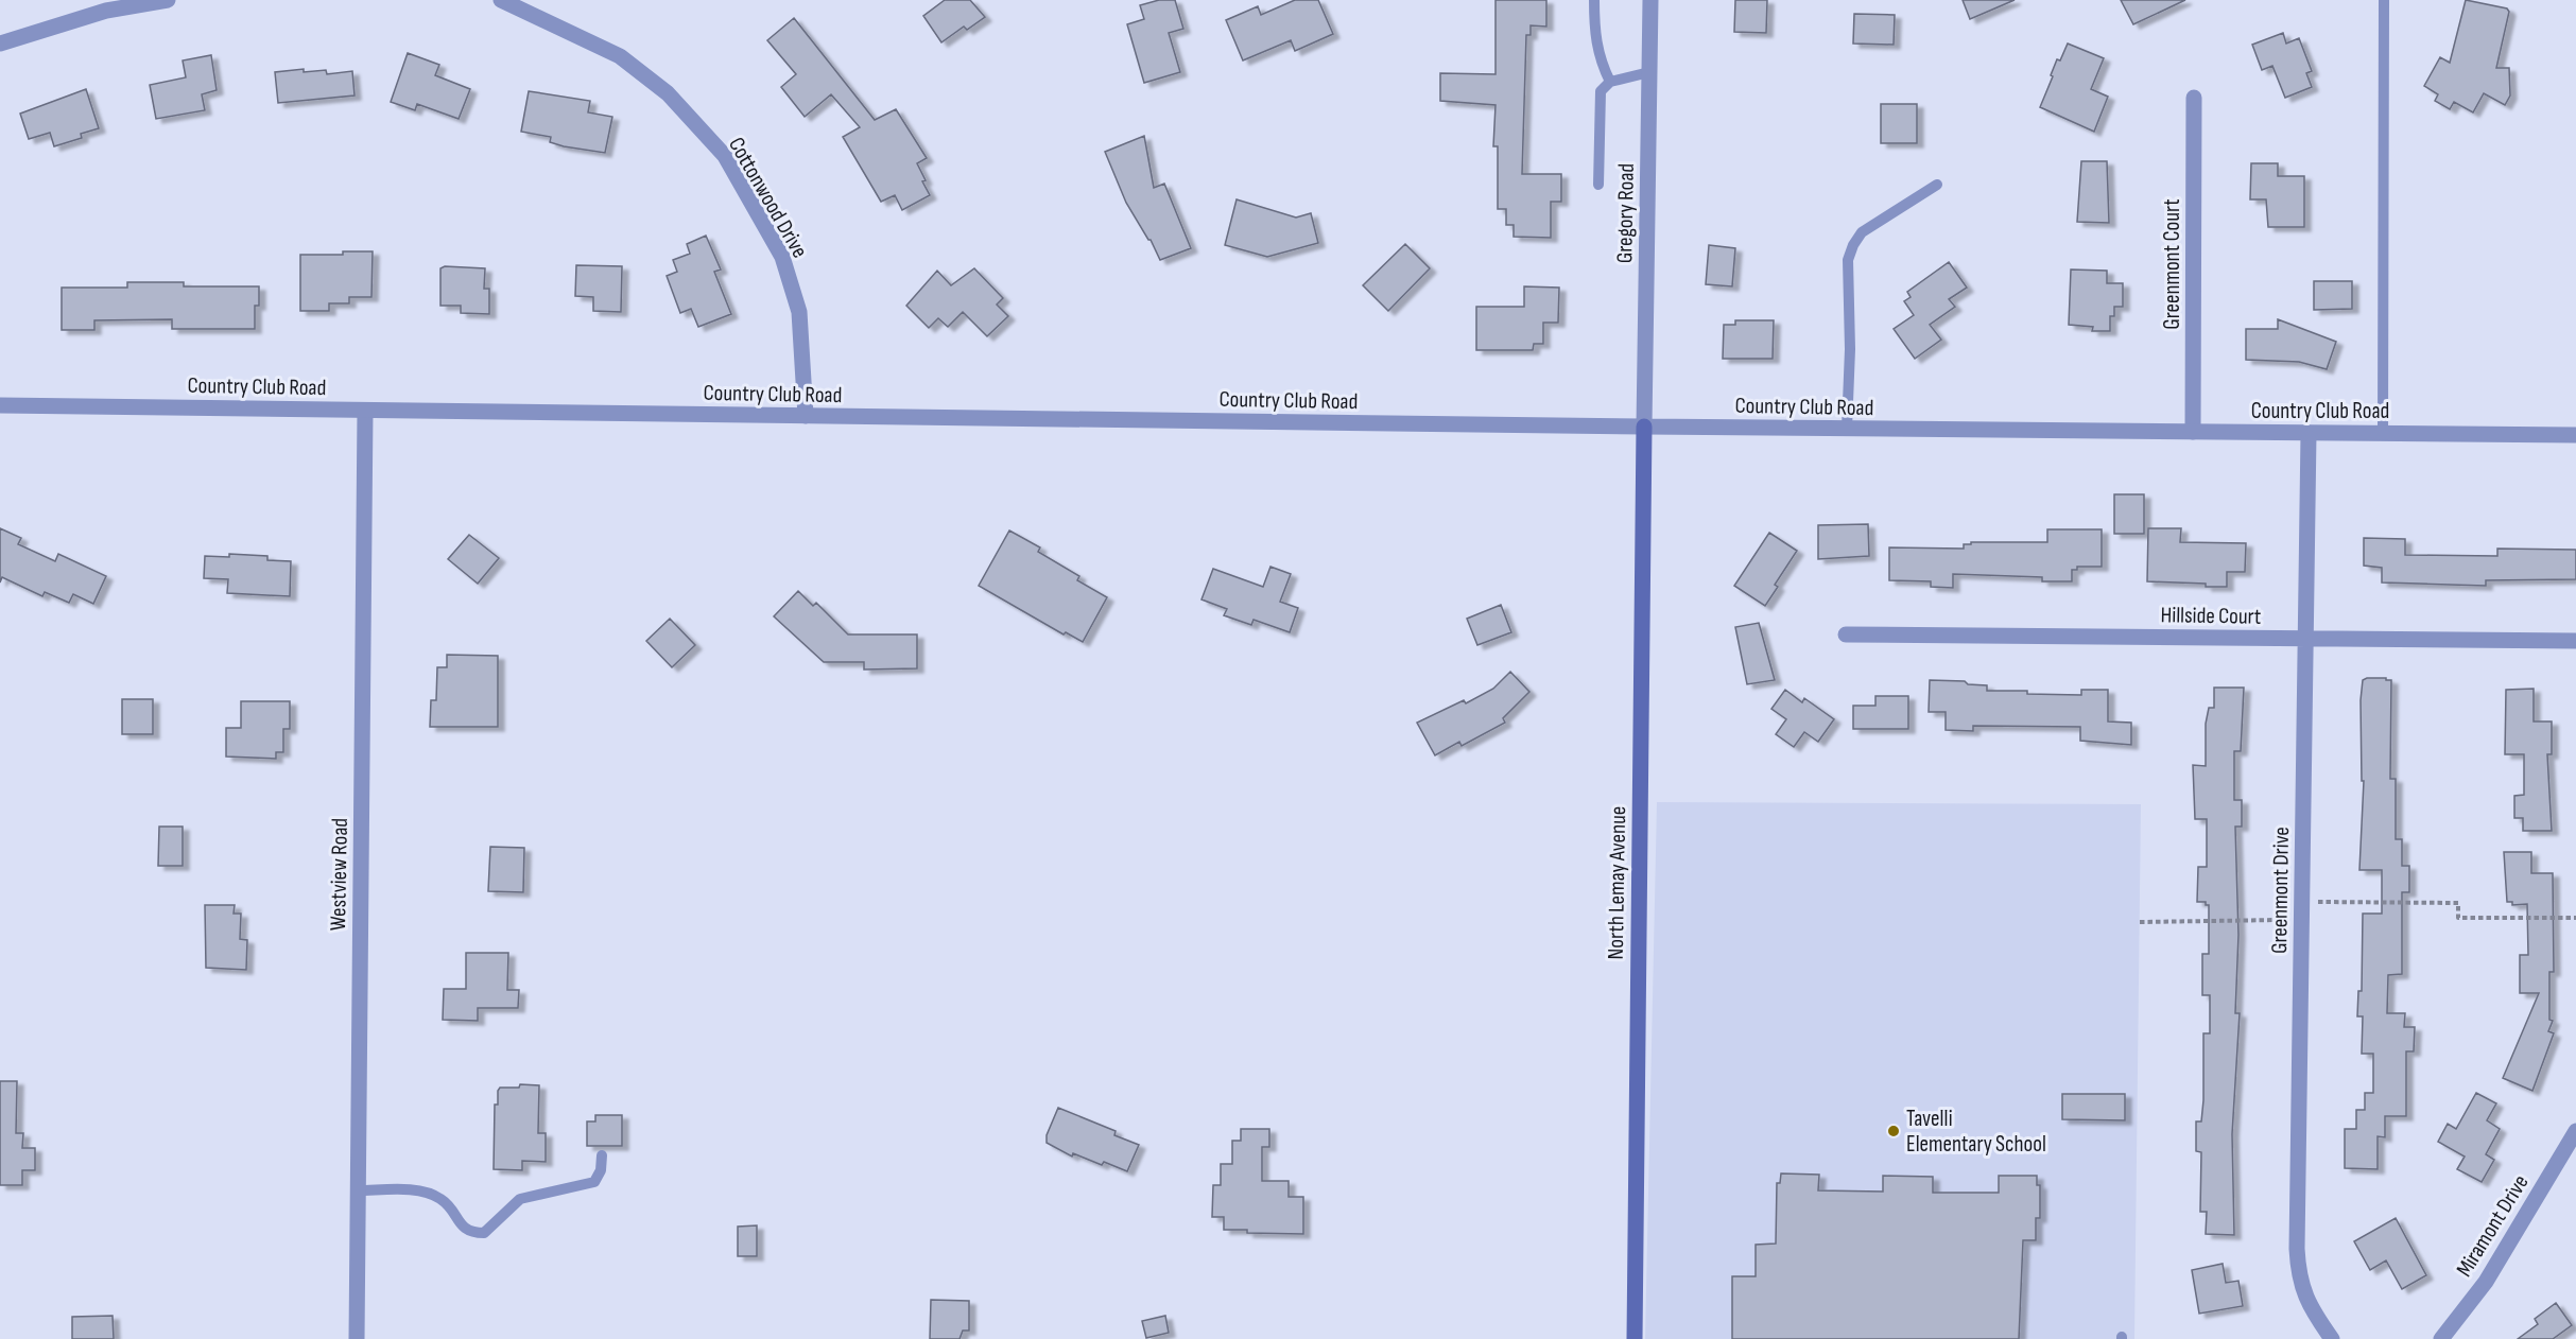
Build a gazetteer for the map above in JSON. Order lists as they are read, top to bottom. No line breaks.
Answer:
{"streets":{"main road":["North Lemay Avenue"],"street":["Cottonwood Drive","Gregory Road","Greenmont Court","Country Club Road","Hillside Court","Westview Road","Greenmont Drive","Miramont Drive"]},"crossings":[["Cottonwood Drive","Country Club Road"],["Gregory Road","Country Club Road"],["Gregory Road","North Lemay Avenue"],["Greenmont Court","Country Club Road"],["Country Club Road","Westview Road"],["Country Club Road","North Lemay Avenue"],["Country Club Road","Greenmont Drive"],["Hillside Court","Greenmont Drive"]],"places":["Tavelli Elementary School"]}
